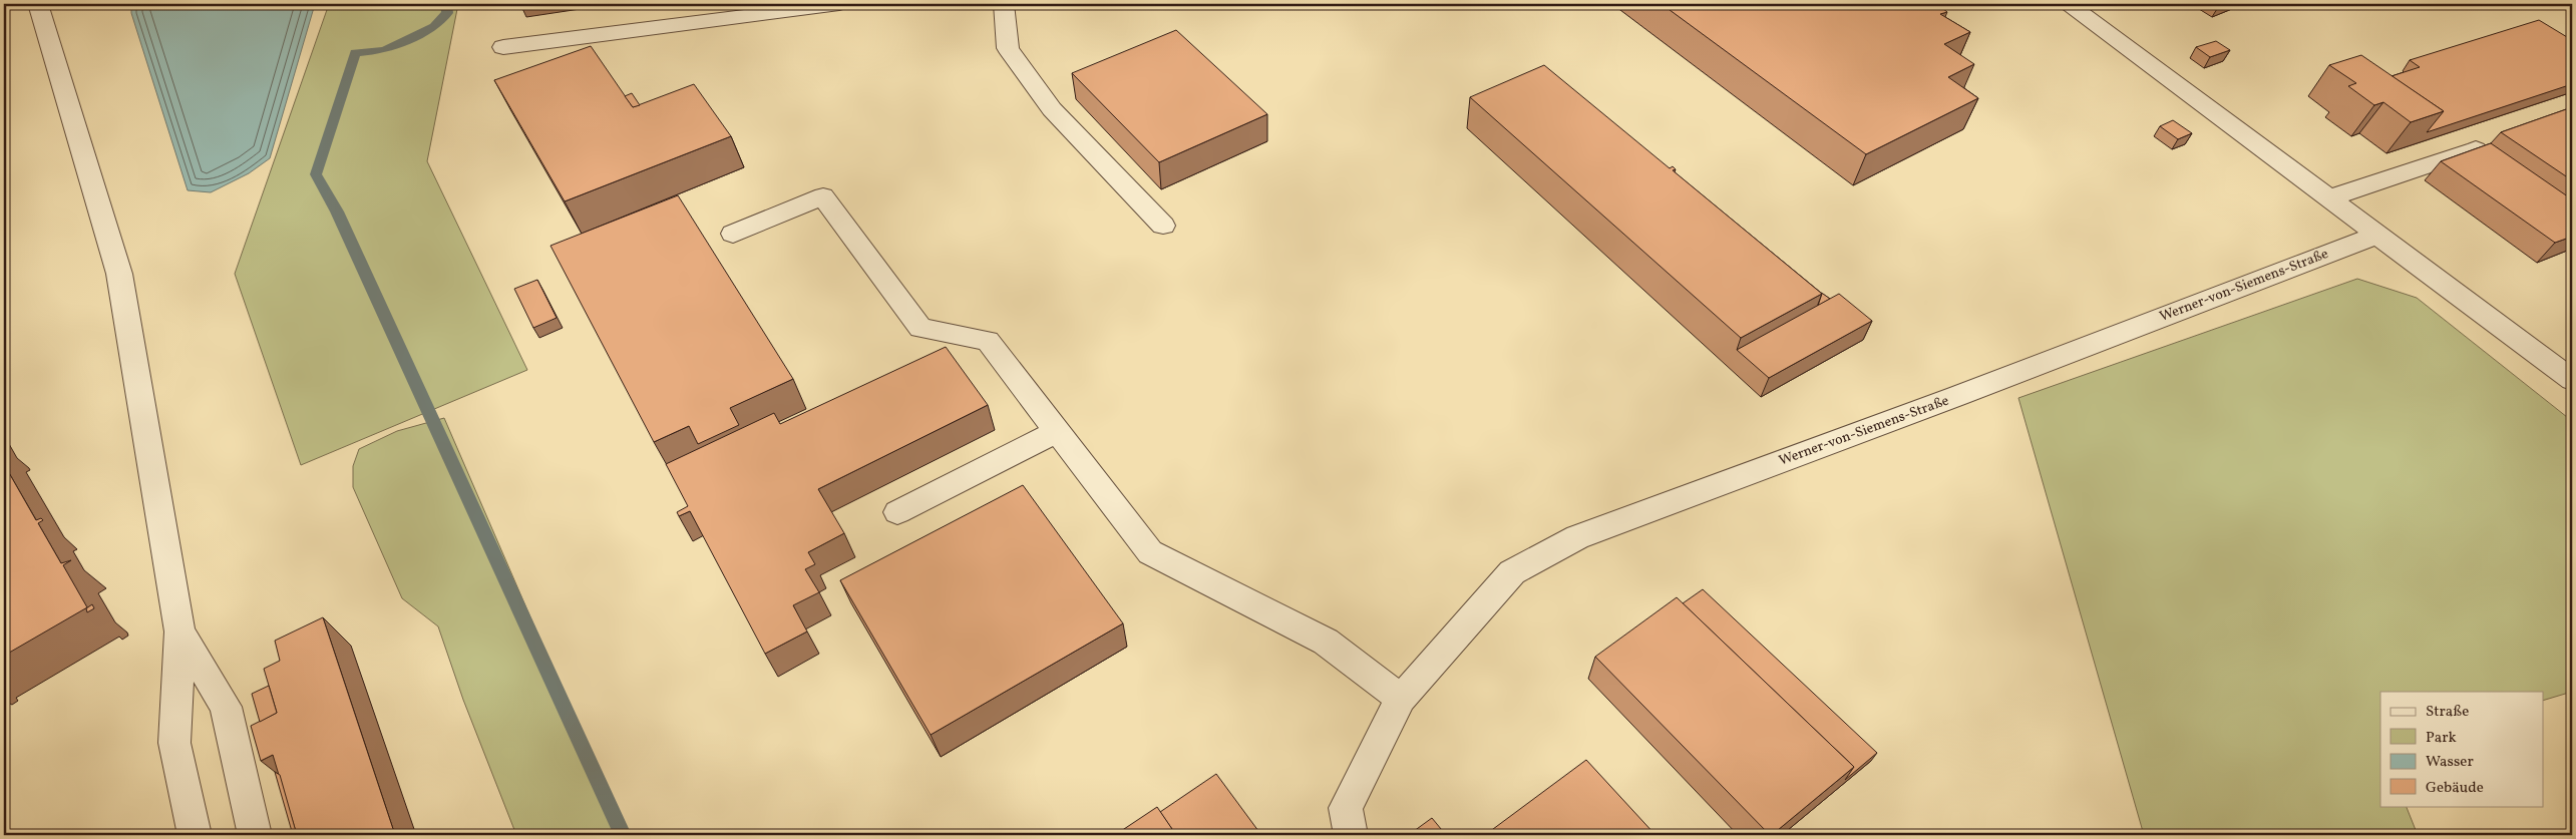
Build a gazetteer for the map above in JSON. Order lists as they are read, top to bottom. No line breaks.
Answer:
{"streets":{"street":["Werner-von-Siemens-Straße"]},"legend":["Straße","Park","Wasser","Gebäude"]}
